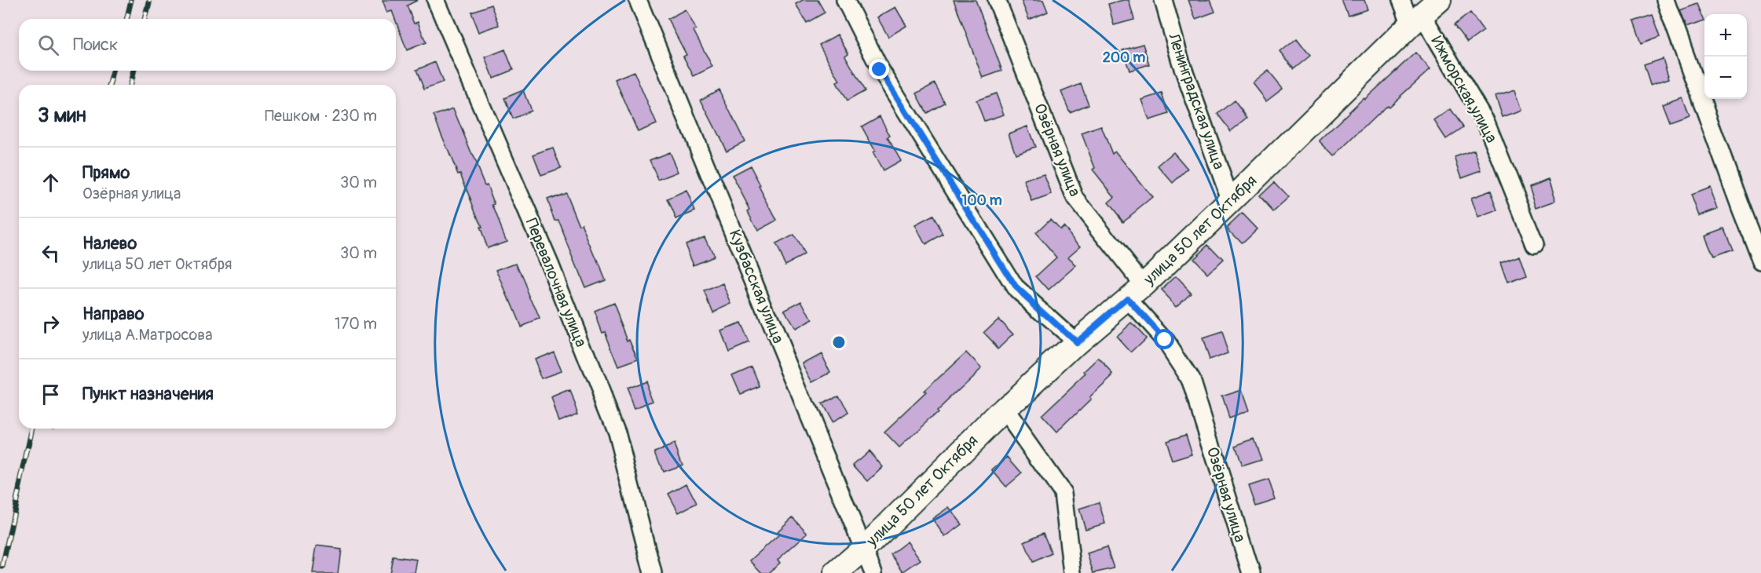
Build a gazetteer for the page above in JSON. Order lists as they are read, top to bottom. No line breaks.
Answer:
{"streets":{"main road":["улица 50 лет Октября"],"street":["Ижморская улица","Ленинградская улица","Озёрная улица","Перевалочная улица","Кузбасская улица"]},"crossings":[["Ижморская улица","улица 50 лет Октября"],["Ленинградская улица","улица 50 лет Октября"],["Озёрная улица","улица 50 лет Октября"],["улица 50 лет Октября","Кузбасская улица"]],"page":{"map_buttons":["+","−"],"search":"Поиск","heading":["3 мин","Пешком · 230 m"],"list":[["Прямо","Озёрная улица","30 m"],["Налево","улица 50 лет Октября","30 m"],["Направо","улица А.Матросова","170 m"],"Пункт назначения"]},"rings":["200 m","100 m"]}
